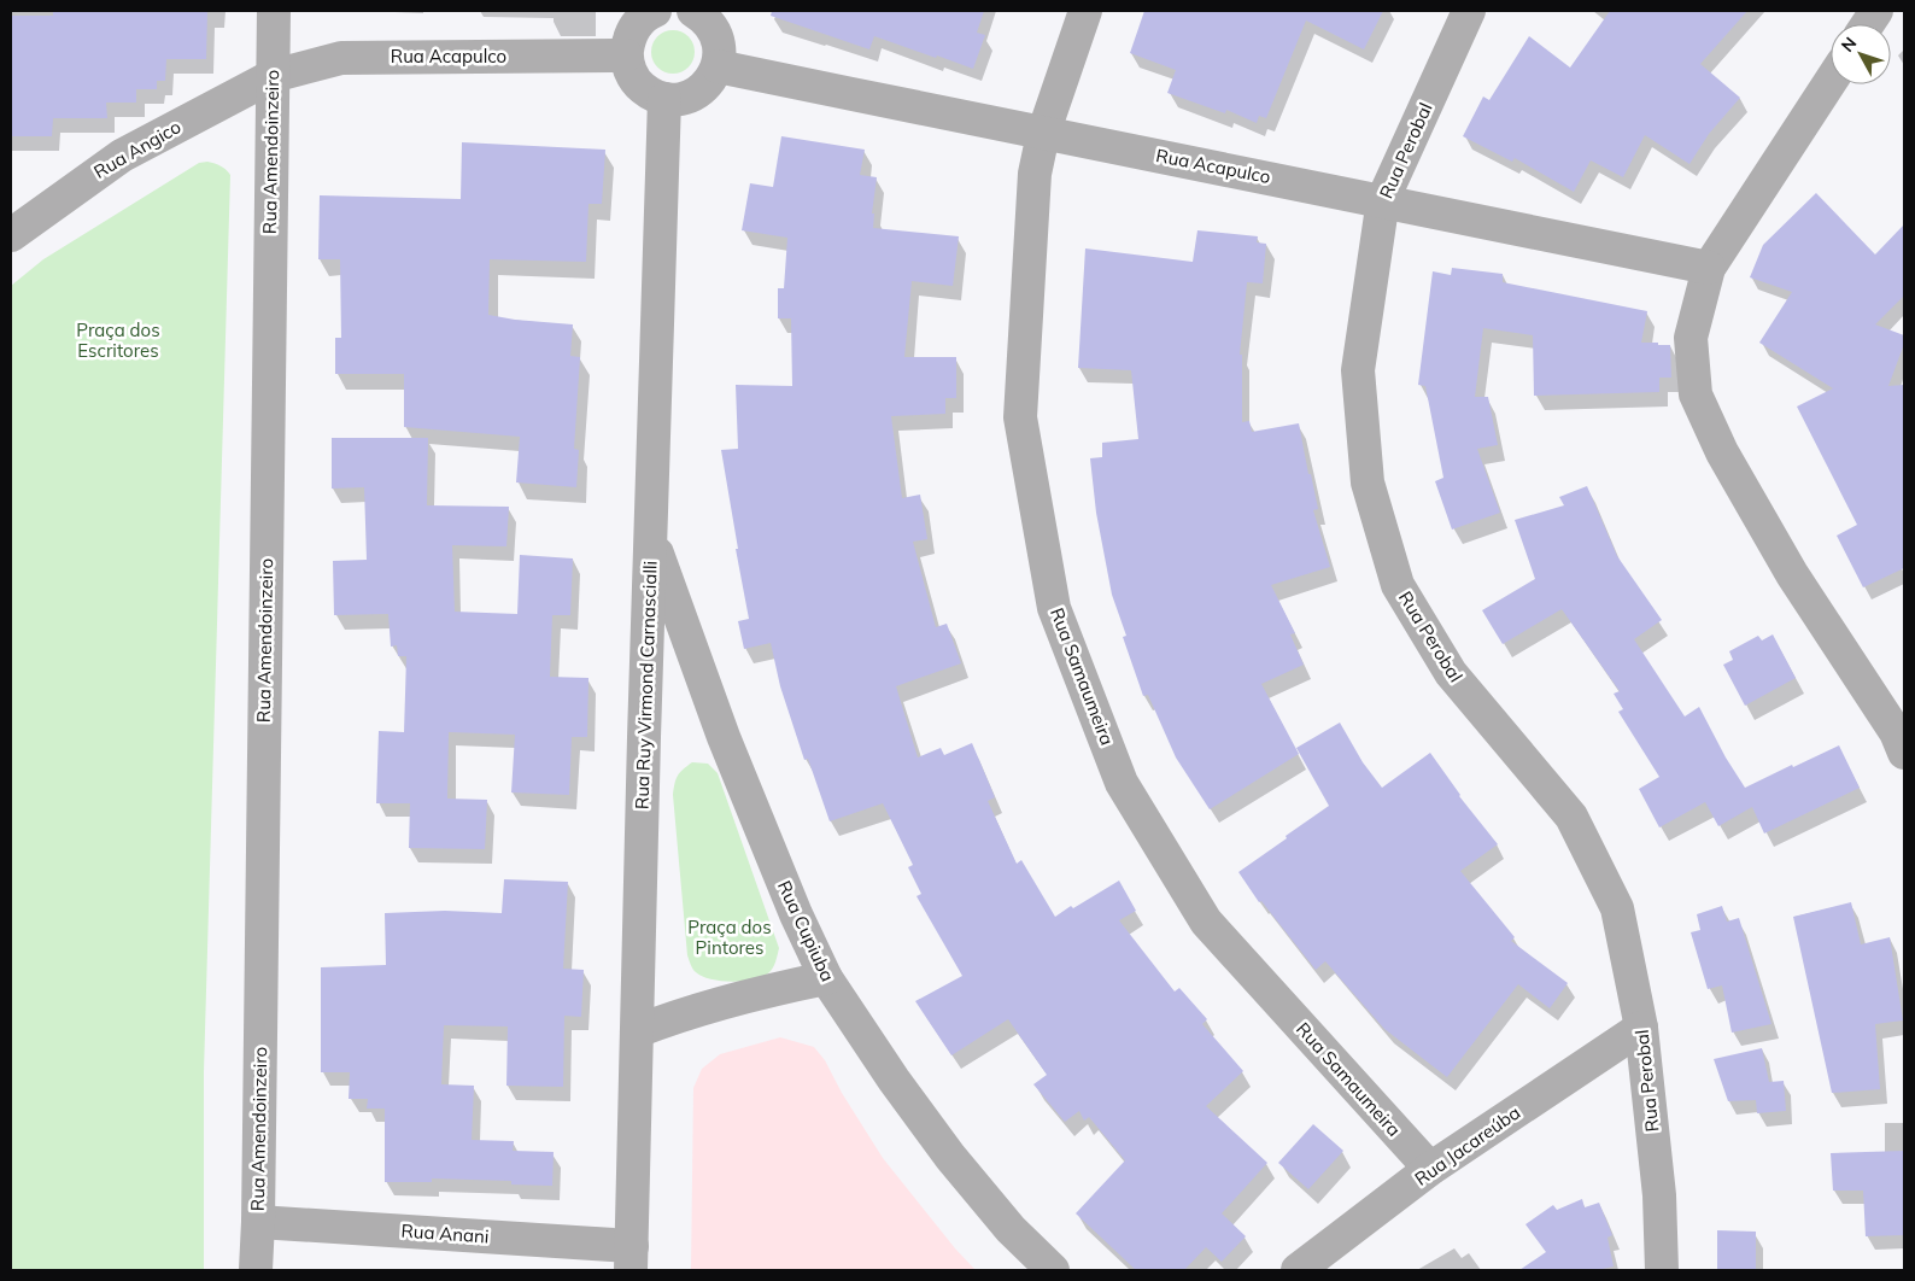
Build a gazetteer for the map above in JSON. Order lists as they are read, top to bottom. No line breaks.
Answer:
{"streets":{"street":["Rua Acapulco","Rua Angico","Rua Perobal","Rua Amendoinzeiro","Rua Samaumeira","Rua Ruy Virmond Carnascialli","Rua Cupiuba","Rua Jacareúba","Rua Anani"]},"crossings":[["Rua Acapulco","Rua Angico"],["Rua Acapulco","Rua Perobal"],["Rua Acapulco","Rua Amendoinzeiro"],["Rua Acapulco","Rua Samaumeira"],["Rua Angico","Rua Amendoinzeiro"],["Rua Perobal","Rua Jacareúba"],["Rua Amendoinzeiro","Rua Anani"],["Rua Samaumeira","Rua Jacareúba"],["Rua Ruy Virmond Carnascialli","Rua Cupiuba"],["Rua Ruy Virmond Carnascialli","Rua Anani"]],"parks":["Praça dos Escritores","Praça dos Pintores"],"north":"top left"}
